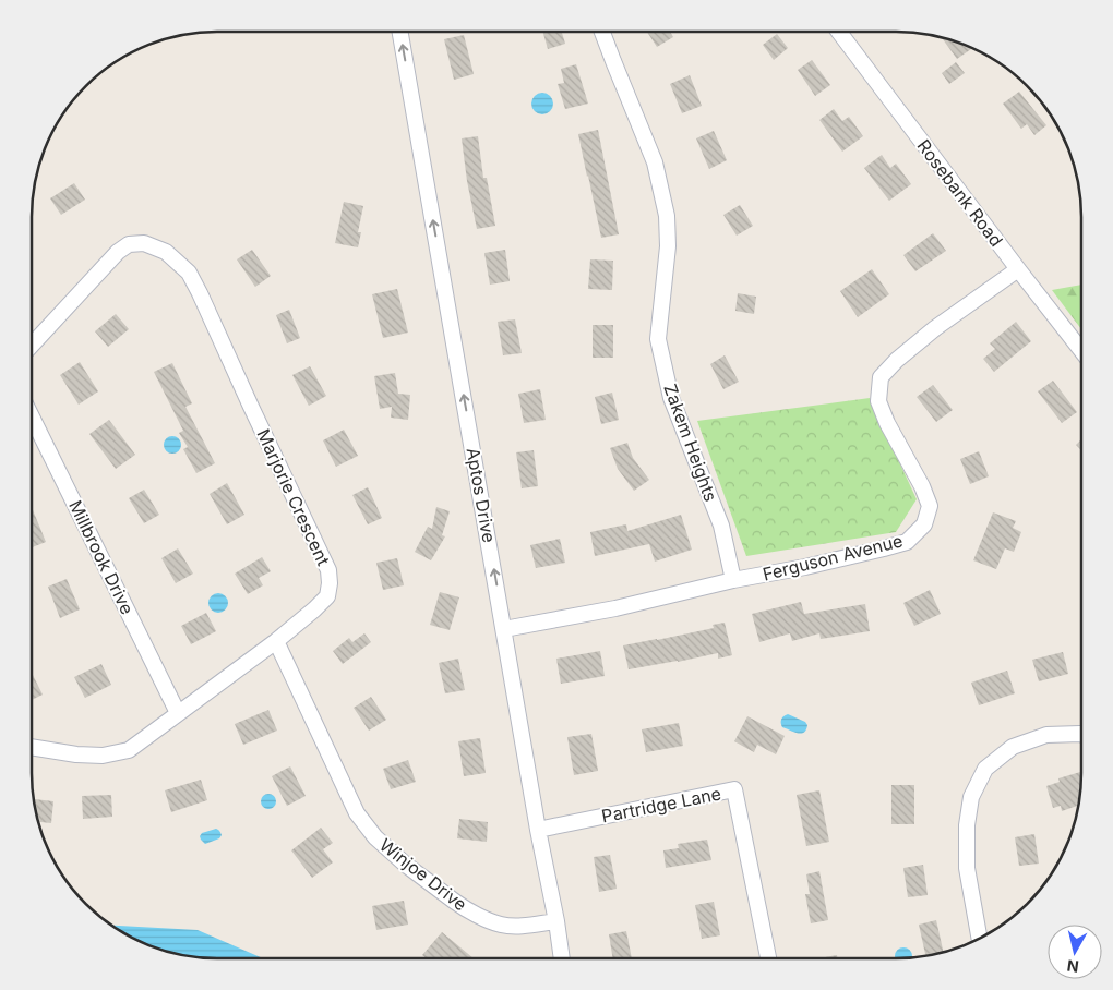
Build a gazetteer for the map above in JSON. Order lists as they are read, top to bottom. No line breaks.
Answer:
{"streets":{"street":["Rosebank Road","Zakem Heights","Aptos Drive","Marjorie Crescent","Millbrook Drive","Ferguson Avenue","Partridge Lane","Winjoe Drive"]},"crossings":[["Rosebank Road","Ferguson Avenue"],["Zakem Heights","Ferguson Avenue"],["Aptos Drive","Ferguson Avenue"],["Aptos Drive","Partridge Lane"],["Aptos Drive","Winjoe Drive"],["Marjorie Crescent","Millbrook Drive"],["Marjorie Crescent","Winjoe Drive"]],"one_way":["Aptos Drive"],"north":"bottom"}
